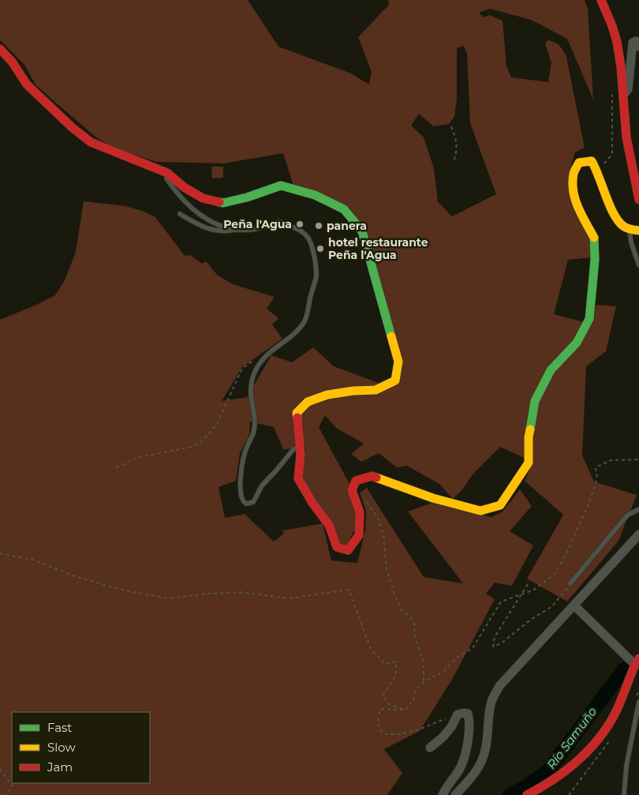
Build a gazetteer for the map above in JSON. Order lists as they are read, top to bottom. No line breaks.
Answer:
{"water":["Río Samuño"],"places":["Peña l'Agua","panera","hotel restaurante Peña l'Agua"],"legend":["Fast","Slow","Jam"]}
